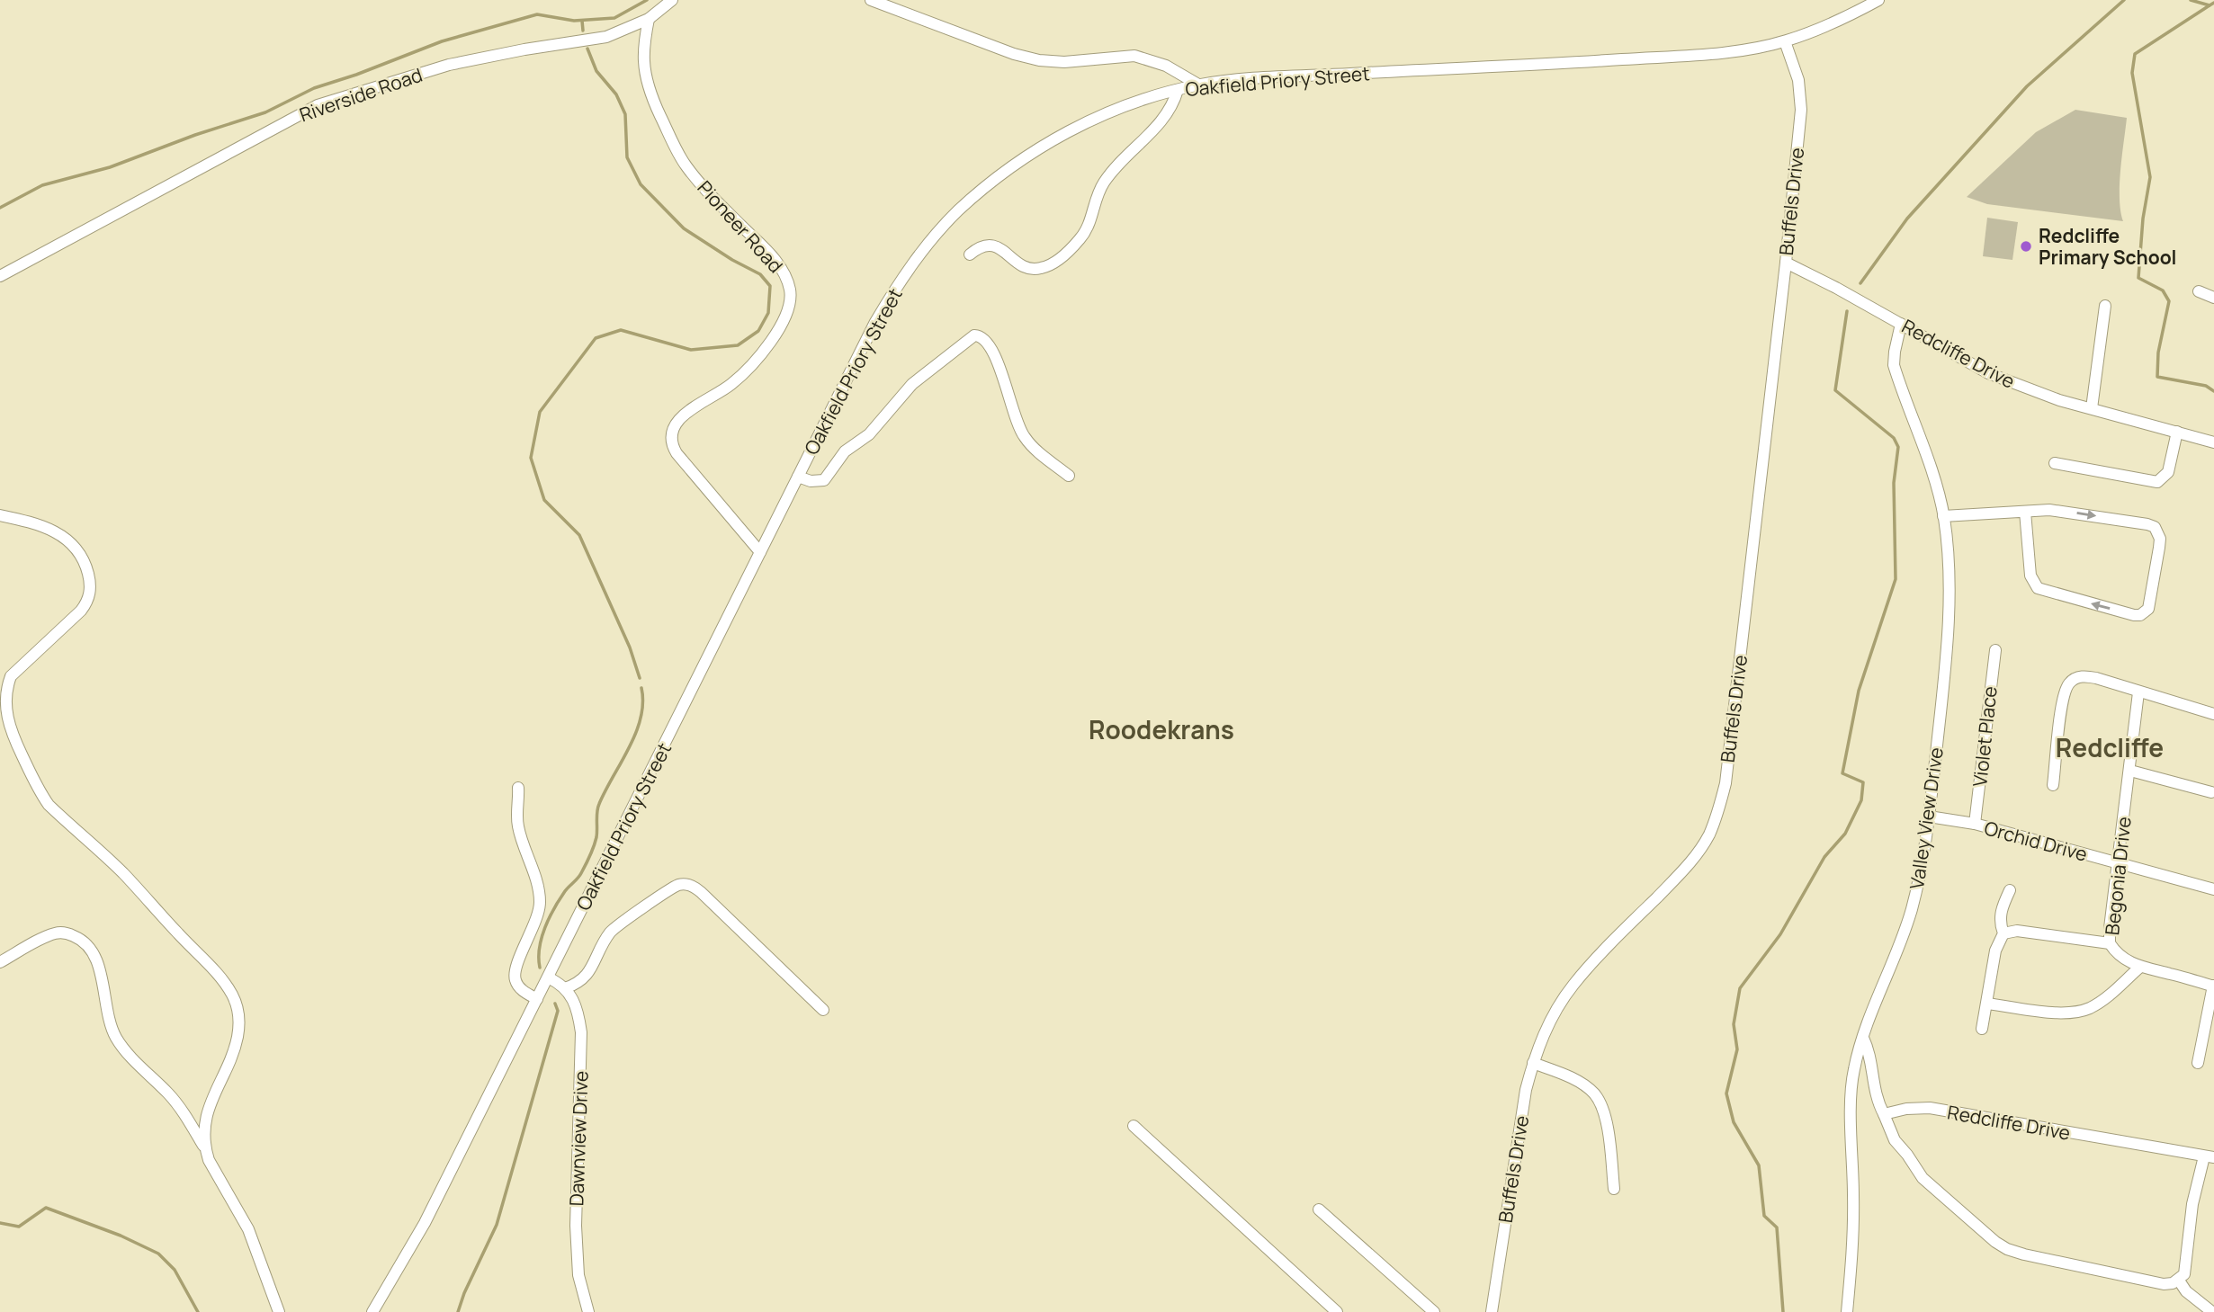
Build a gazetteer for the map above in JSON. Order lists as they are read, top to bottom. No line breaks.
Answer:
{"streets":{"street":["Oakfield Priory Street","Riverside Road","Buffels Drive","Pioneer Road","Redcliffe Drive","Violet Place","Valley View Drive","Orchid Drive","Begonia Drive","Dawnview Drive"]},"crossings":[["Oakfield Priory Street","Buffels Drive"],["Oakfield Priory Street","Pioneer Road"],["Riverside Road","Pioneer Road"],["Buffels Drive","Redcliffe Drive"],["Redcliffe Drive","Valley View Drive"],["Violet Place","Orchid Drive"],["Valley View Drive","Orchid Drive"],["Orchid Drive","Begonia Drive"]],"districts":["Roodekrans","Redcliffe"],"places":["Redcliffe Primary School"]}
